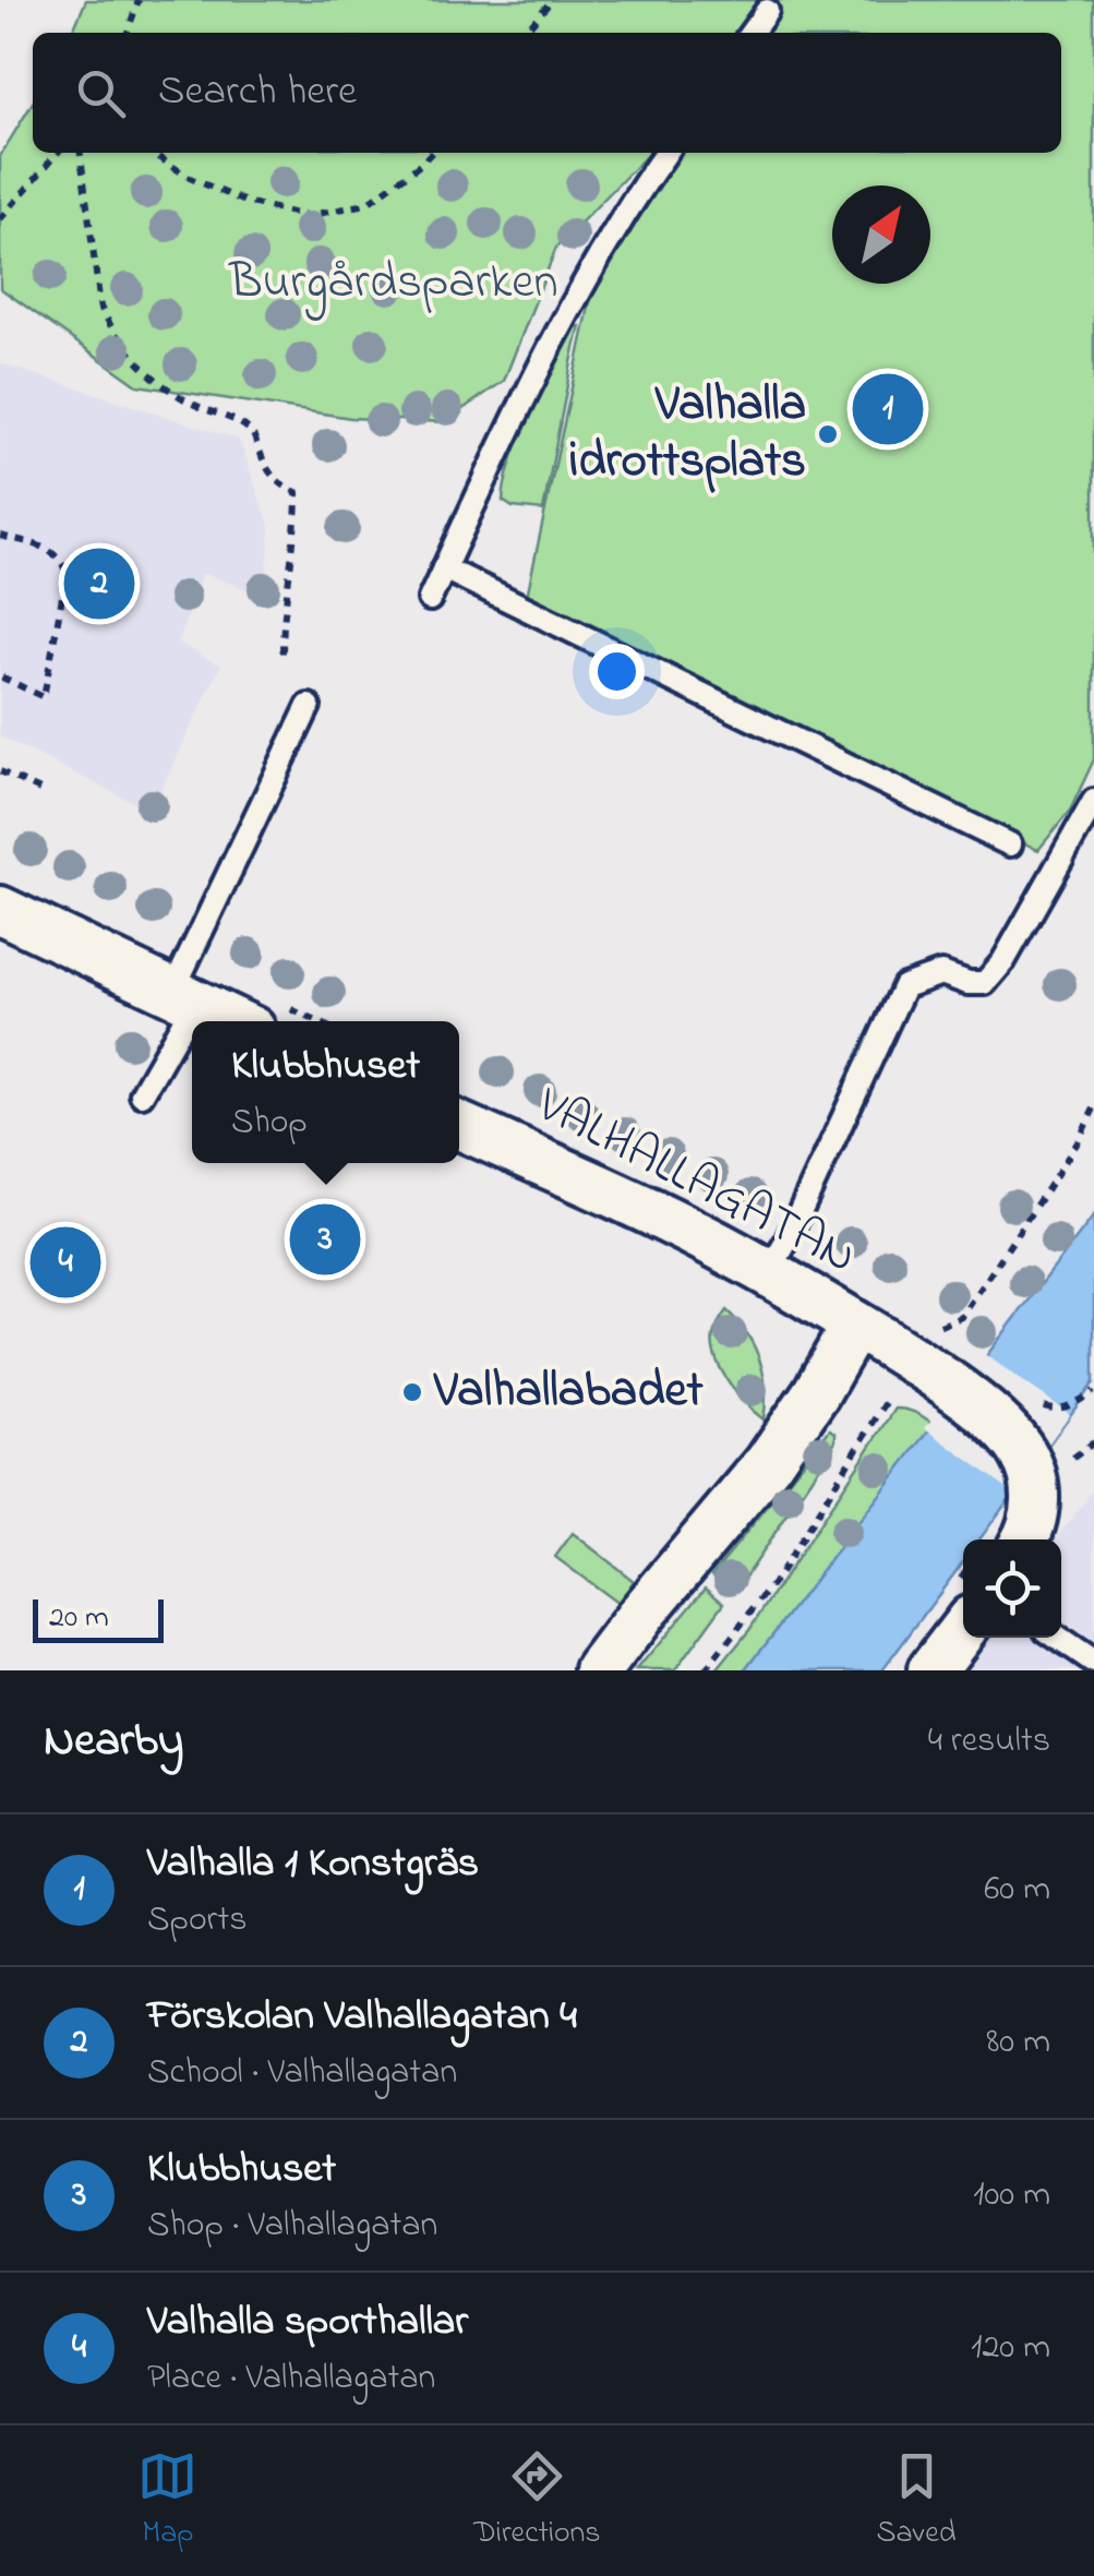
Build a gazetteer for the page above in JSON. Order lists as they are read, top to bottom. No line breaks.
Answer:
{"streets":{"street":["VALHALLAGATAN"]},"parks":["Burgårdsparken"],"places":["Valhalla idrottsplats","Valhallabadet"],"scale_bar":"20 m","north":"top right","page":{"search":"Search here","pins":["1","2","3","4"],"popup":["Klubbhuset","Shop"],"scale":"20 m","heading":["Nearby","4 results"],"list":[{"mark":"1","name":"Valhalla 1 Konstgräs","note":"Sports","value":"60 m"},{"mark":"2","name":"Förskolan Valhallagatan 4","note":"School · Valhallagatan","value":"80 m"},{"mark":"3","name":"Klubbhuset","note":"Shop · Valhallagatan","value":"100 m"},{"mark":"4","name":"Valhalla sporthallar","note":"Place · Valhallagatan","value":"120 m"}],"nav":["Map","Directions","Saved"]}}
